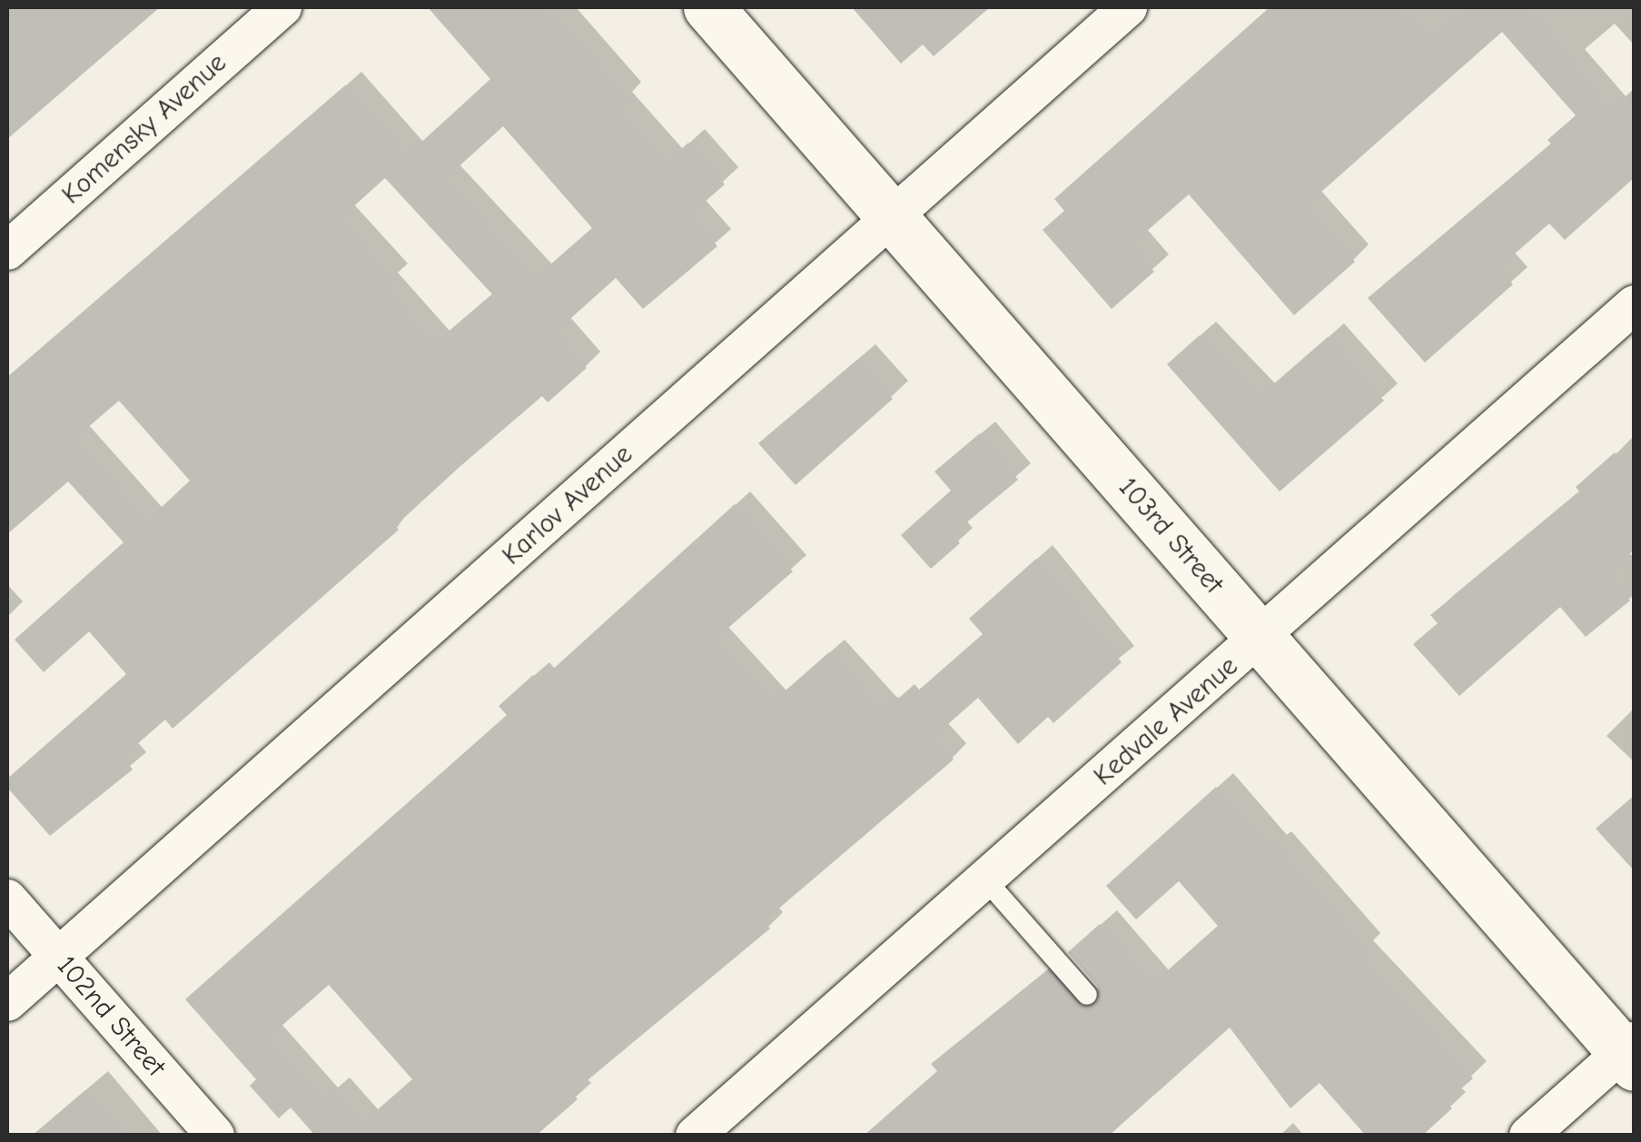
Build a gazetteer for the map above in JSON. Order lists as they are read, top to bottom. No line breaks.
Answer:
{"streets":{"main road":["103rd Street"],"street":["Komensky Avenue","Karlov Avenue","Kedvale Avenue","102nd Street"]},"crossings":[["Karlov Avenue","103rd Street"],["Karlov Avenue","102nd Street"],["103rd Street","Kedvale Avenue"]]}
